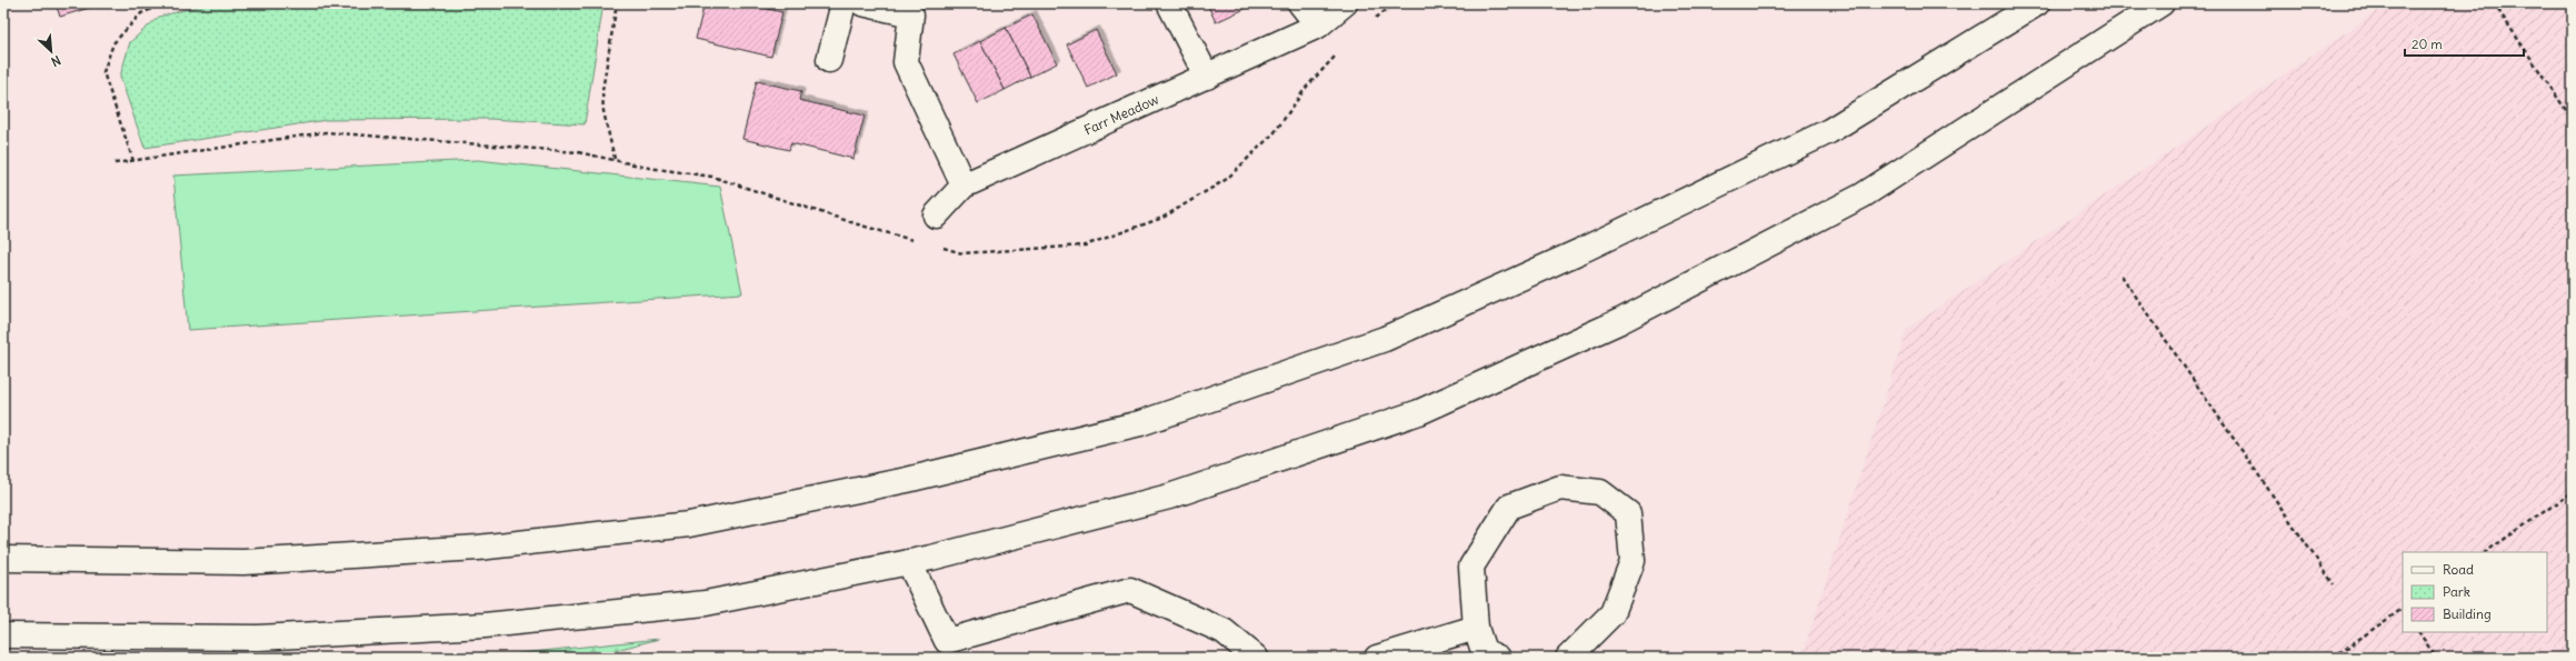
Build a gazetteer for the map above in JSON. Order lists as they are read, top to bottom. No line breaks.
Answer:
{"streets":{"main road":["Farr Meadow"]},"legend":["Road","Park","Building"],"scale_bar":"20 m","north":"bottom right"}
